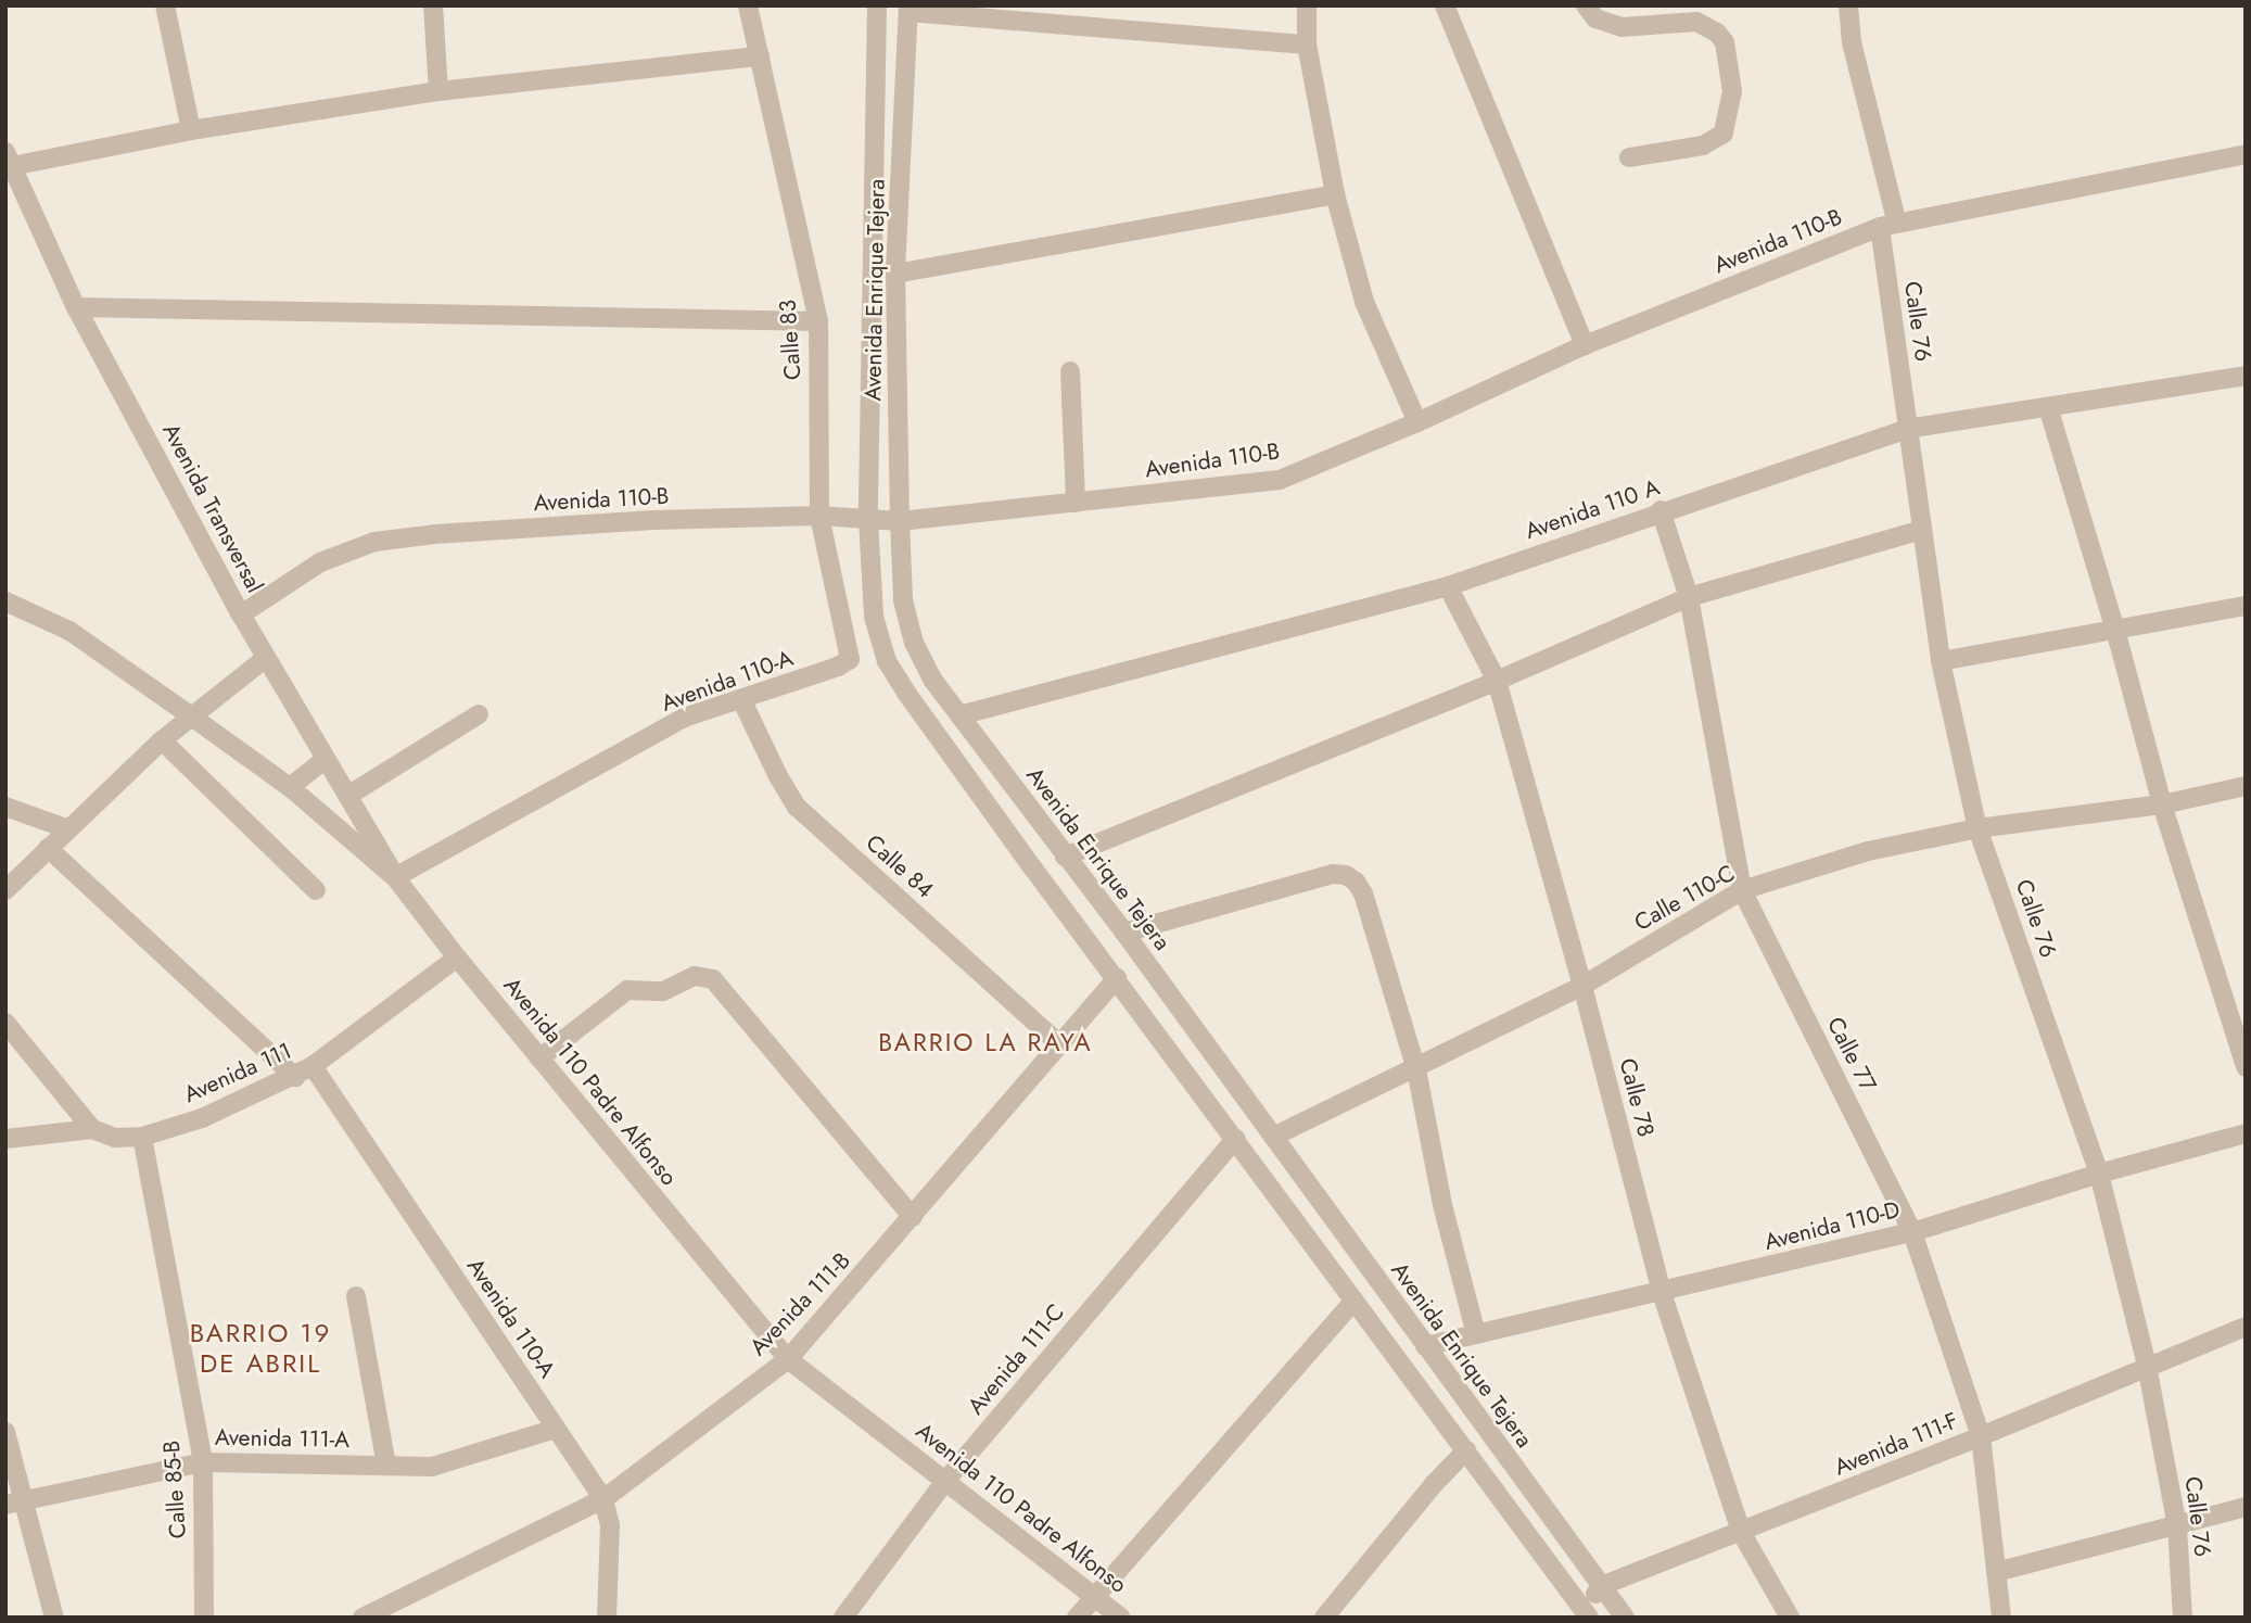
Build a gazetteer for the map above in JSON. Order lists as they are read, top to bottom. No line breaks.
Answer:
{"streets":{"street":["Avenida 110-B","Avenida Enrique Tejera","Calle 76","Calle 83","Avenida Transversal","Avenida 110 A","Avenida 110-A","Calle 84","Calle 110-C","Calle 77","Avenida 111","Avenida 110 Padre Alfonso","Calle 78","Avenida 110-D","Avenida 111-B","Avenida 111-C","Avenida 111-A","Avenida 111-F","Calle 85-B"]},"crossings":[["Avenida 110-B","Avenida Enrique Tejera"],["Avenida 110-B","Calle 76"],["Avenida 110-B","Calle 83"],["Avenida 110-B","Avenida Transversal"],["Avenida Enrique Tejera","Avenida 110 A"],["Avenida Enrique Tejera","Calle 110-C"],["Avenida Enrique Tejera","Avenida 110-D"],["Avenida Enrique Tejera","Avenida 111-B"],["Avenida Enrique Tejera","Avenida 111-C"],["Avenida Enrique Tejera","Avenida 111-F"],["Calle 76","Avenida 110 A"],["Calle 76","Calle 110-C"],["Calle 76","Avenida 110-D"],["Calle 76","Avenida 111-F"],["Calle 83","Avenida 110-A"],["Avenida Transversal","Avenida 110-A"],["Avenida Transversal","Avenida 110 Padre Alfonso"],["Avenida 110 A","Calle 77"],["Avenida 110 A","Calle 78"],["Avenida 110-A","Calle 84"],["Avenida 110-A","Avenida 111"],["Avenida 110-A","Avenida 110 Padre Alfonso"],["Avenida 110-A","Avenida 111-B"],["Avenida 110-A","Avenida 111-A"],["Calle 84","Avenida 111-B"],["Calle 110-C","Calle 77"],["Calle 110-C","Calle 78"],["Calle 77","Avenida 110-D"],["Calle 77","Avenida 111-F"],["Avenida 111","Avenida 110 Padre Alfonso"],["Avenida 111","Calle 85-B"],["Avenida 110 Padre Alfonso","Avenida 111-B"],["Avenida 110 Padre Alfonso","Avenida 111-C"],["Calle 78","Avenida 110-D"],["Calle 78","Avenida 111-F"],["Avenida 111-A","Calle 85-B"]],"districts":["BARRIO LA RAYA","BARRIO 19 DE ABRIL"]}
